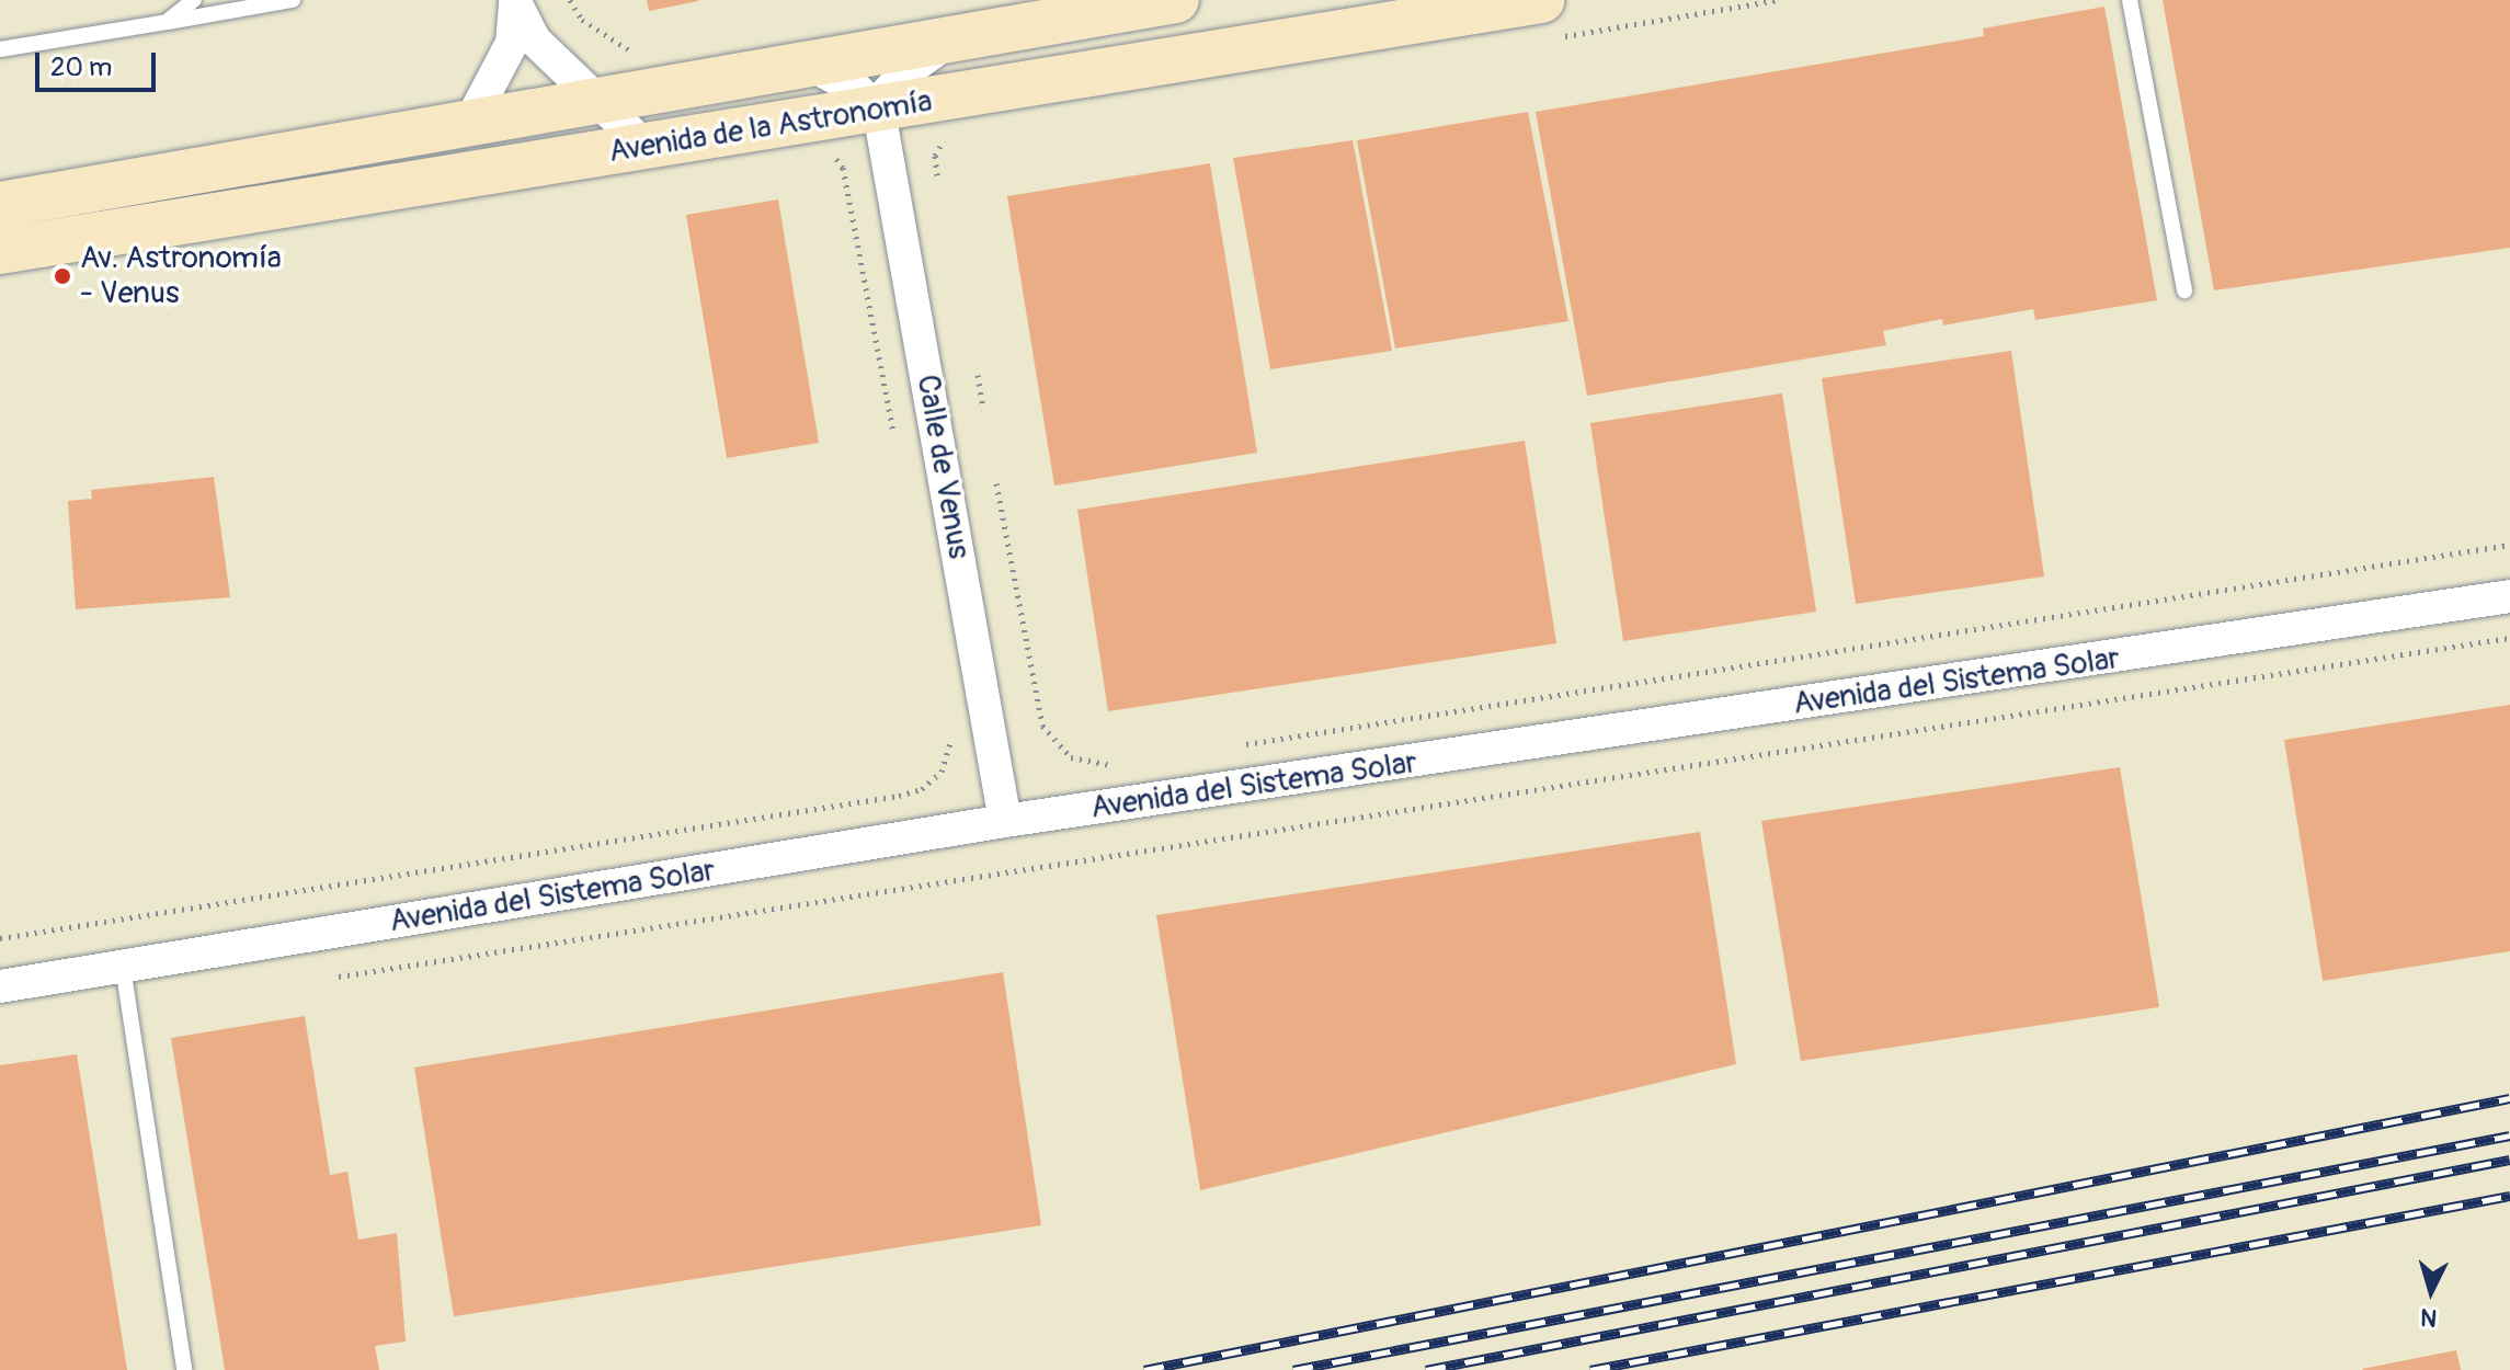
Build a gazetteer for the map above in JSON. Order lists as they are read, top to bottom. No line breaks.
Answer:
{"streets":{"street":["Avenida de la Astronomía","Calle de Venus","Avenida del Sistema Solar"]},"crossings":[["Avenida de la Astronomía","Calle de Venus"],["Calle de Venus","Avenida del Sistema Solar"]],"places":["Av. Astronomía - Venus"],"scale_bar":"20 m","north":"bottom"}
